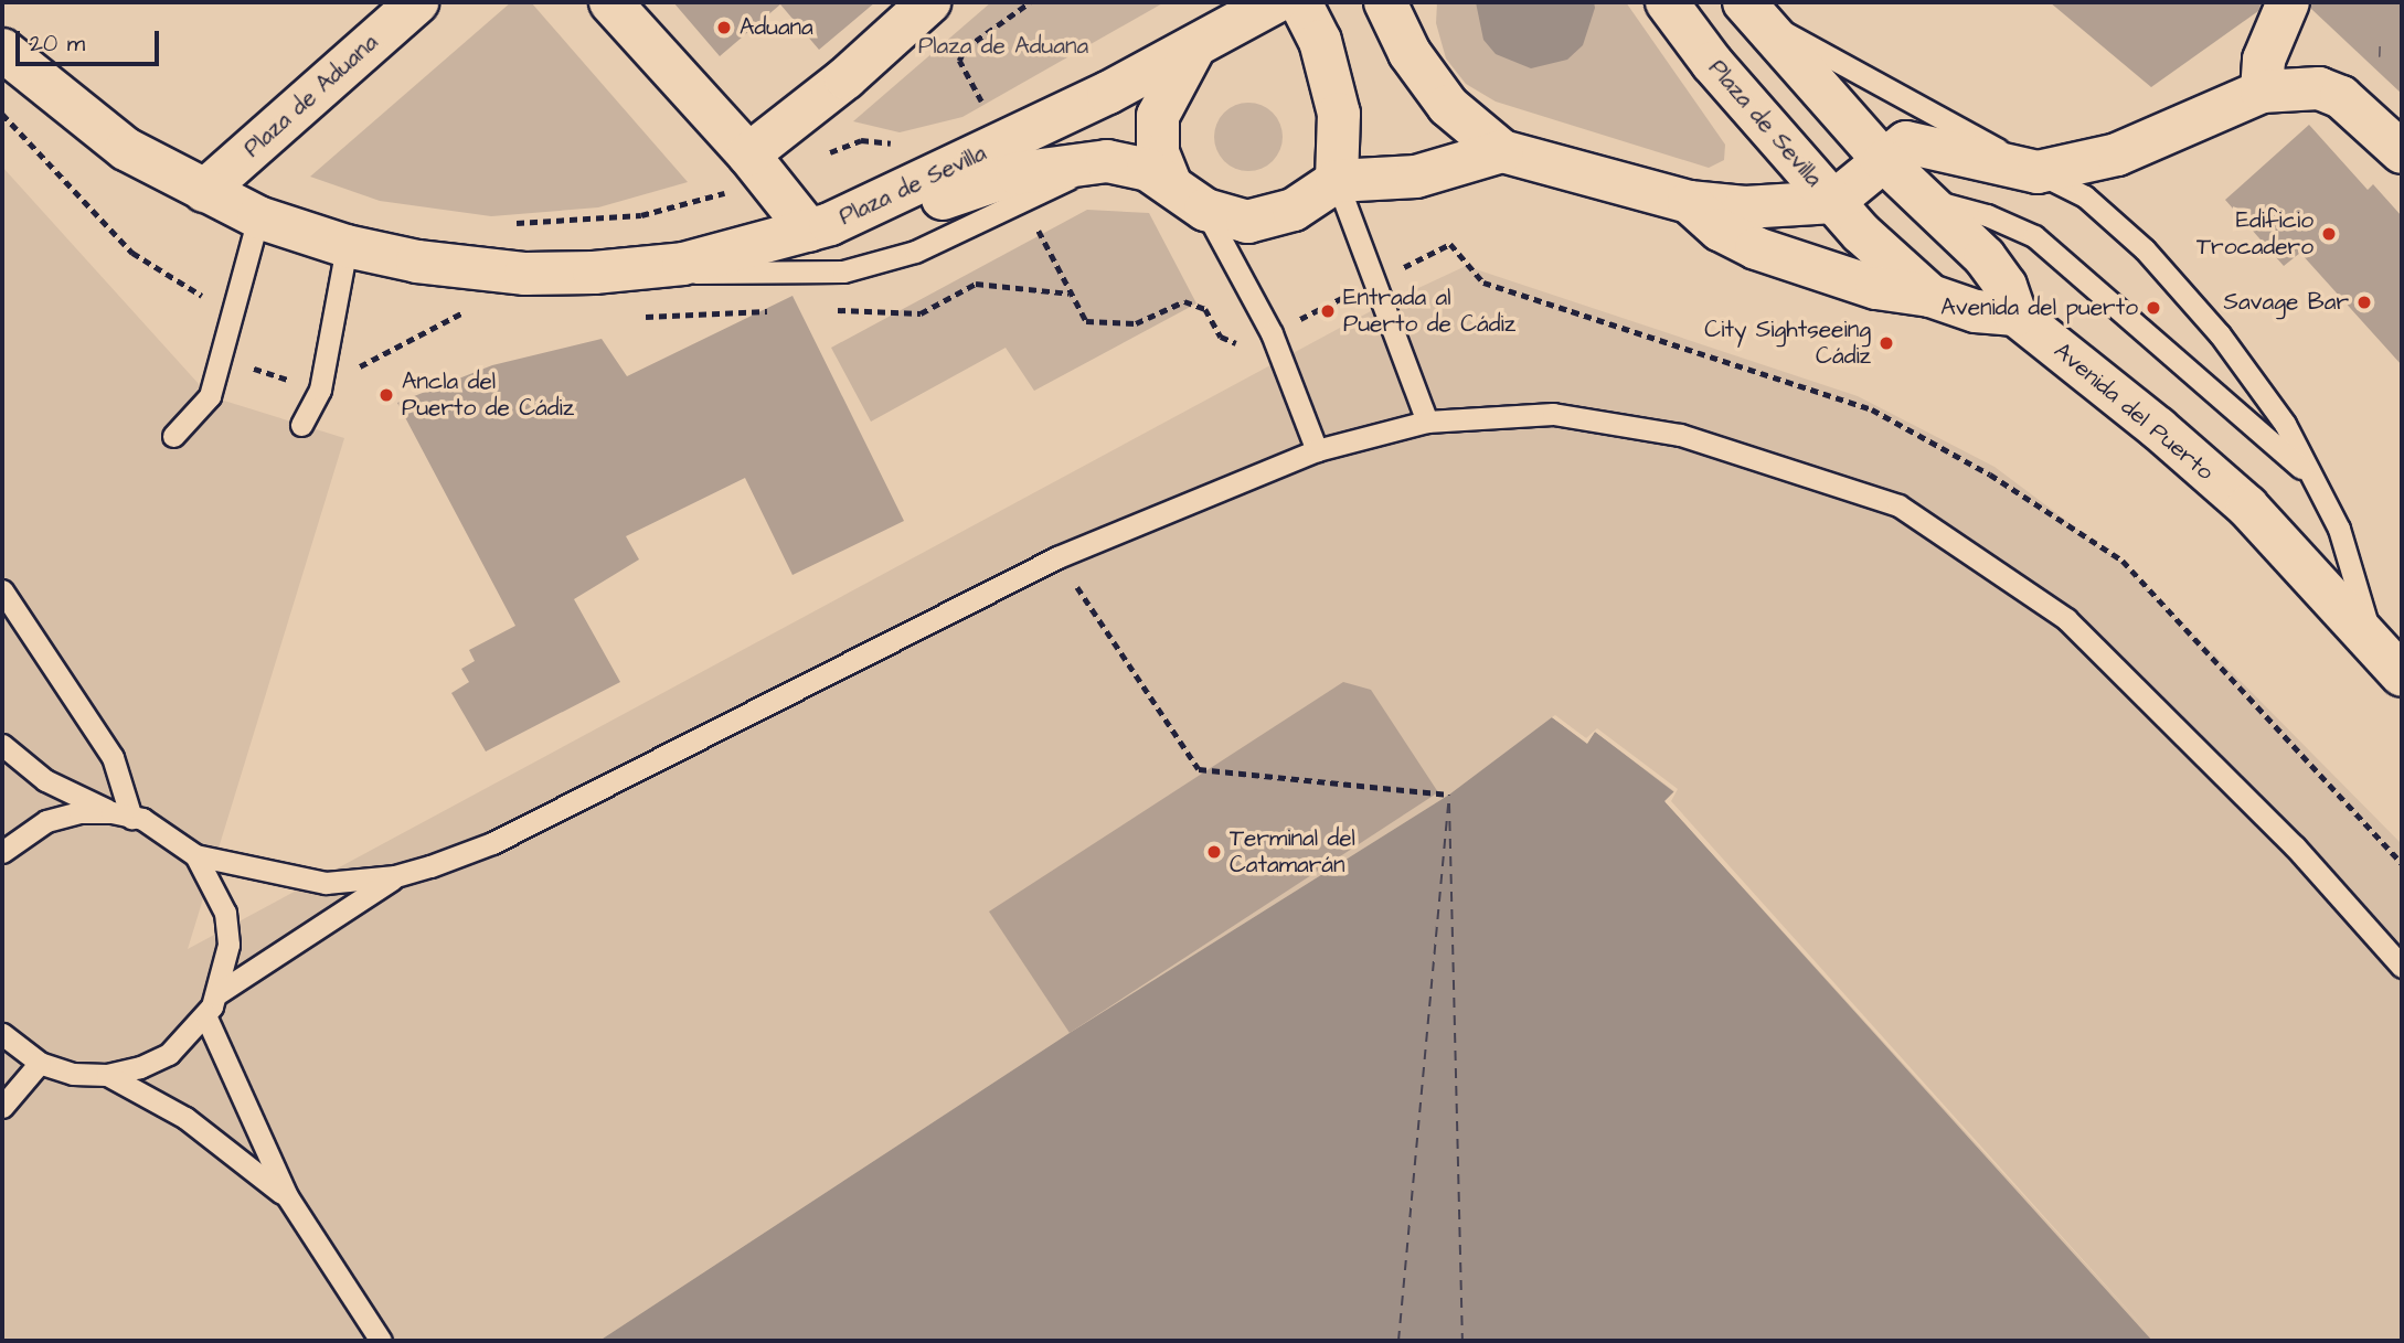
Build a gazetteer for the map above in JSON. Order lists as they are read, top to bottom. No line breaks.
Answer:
{"streets":{"main road":["Plaza de Aduana","Plaza de Sevilla","Avenida del Puerto"]},"parks":["Plaza de Aduana"],"places":["Aduana","Edificio Trocadero","Savage Bar","Avenida del puerto","Entrada al Puerto de Cádiz","City Sightseeing Cádiz","Ancla del Puerto de Cádiz","Terminal del Catamarán"],"house_numbers":["1"],"scale_bar":"20 m"}
